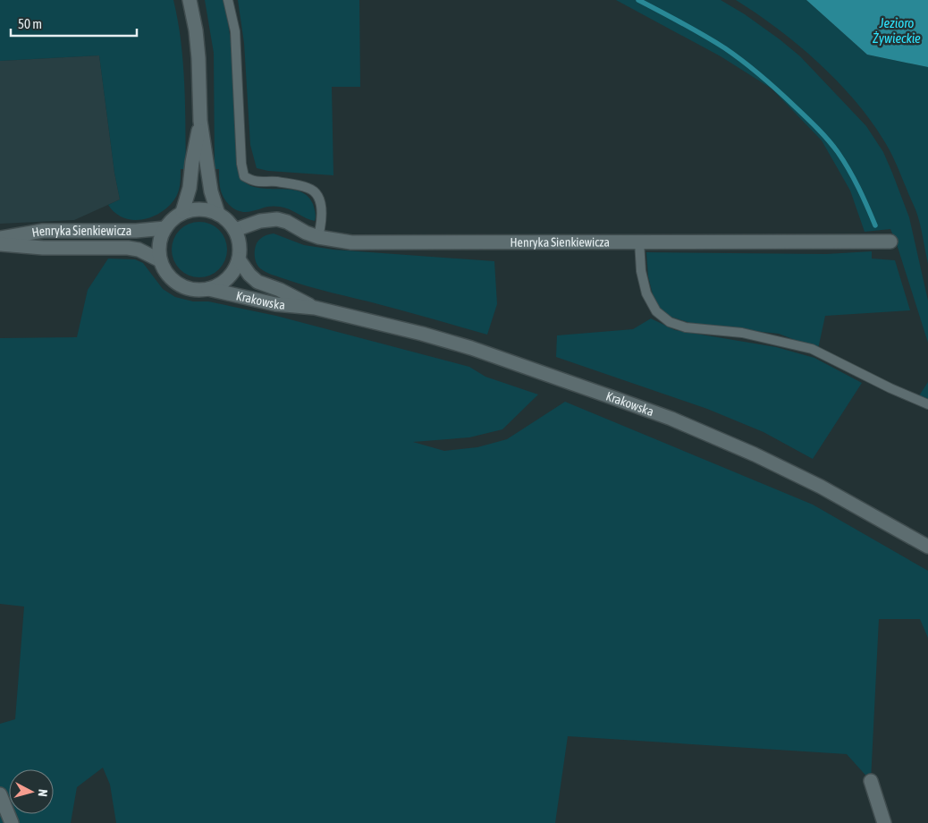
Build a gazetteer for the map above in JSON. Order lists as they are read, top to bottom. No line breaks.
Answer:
{"streets":{"main road":["Henryka Sienkiewicza","Krakowska"]},"crossings":[["Henryka Sienkiewicza","Krakowska"]],"water":["Jezioro Żywieckie"],"scale_bar":"50 m","north":"right"}
